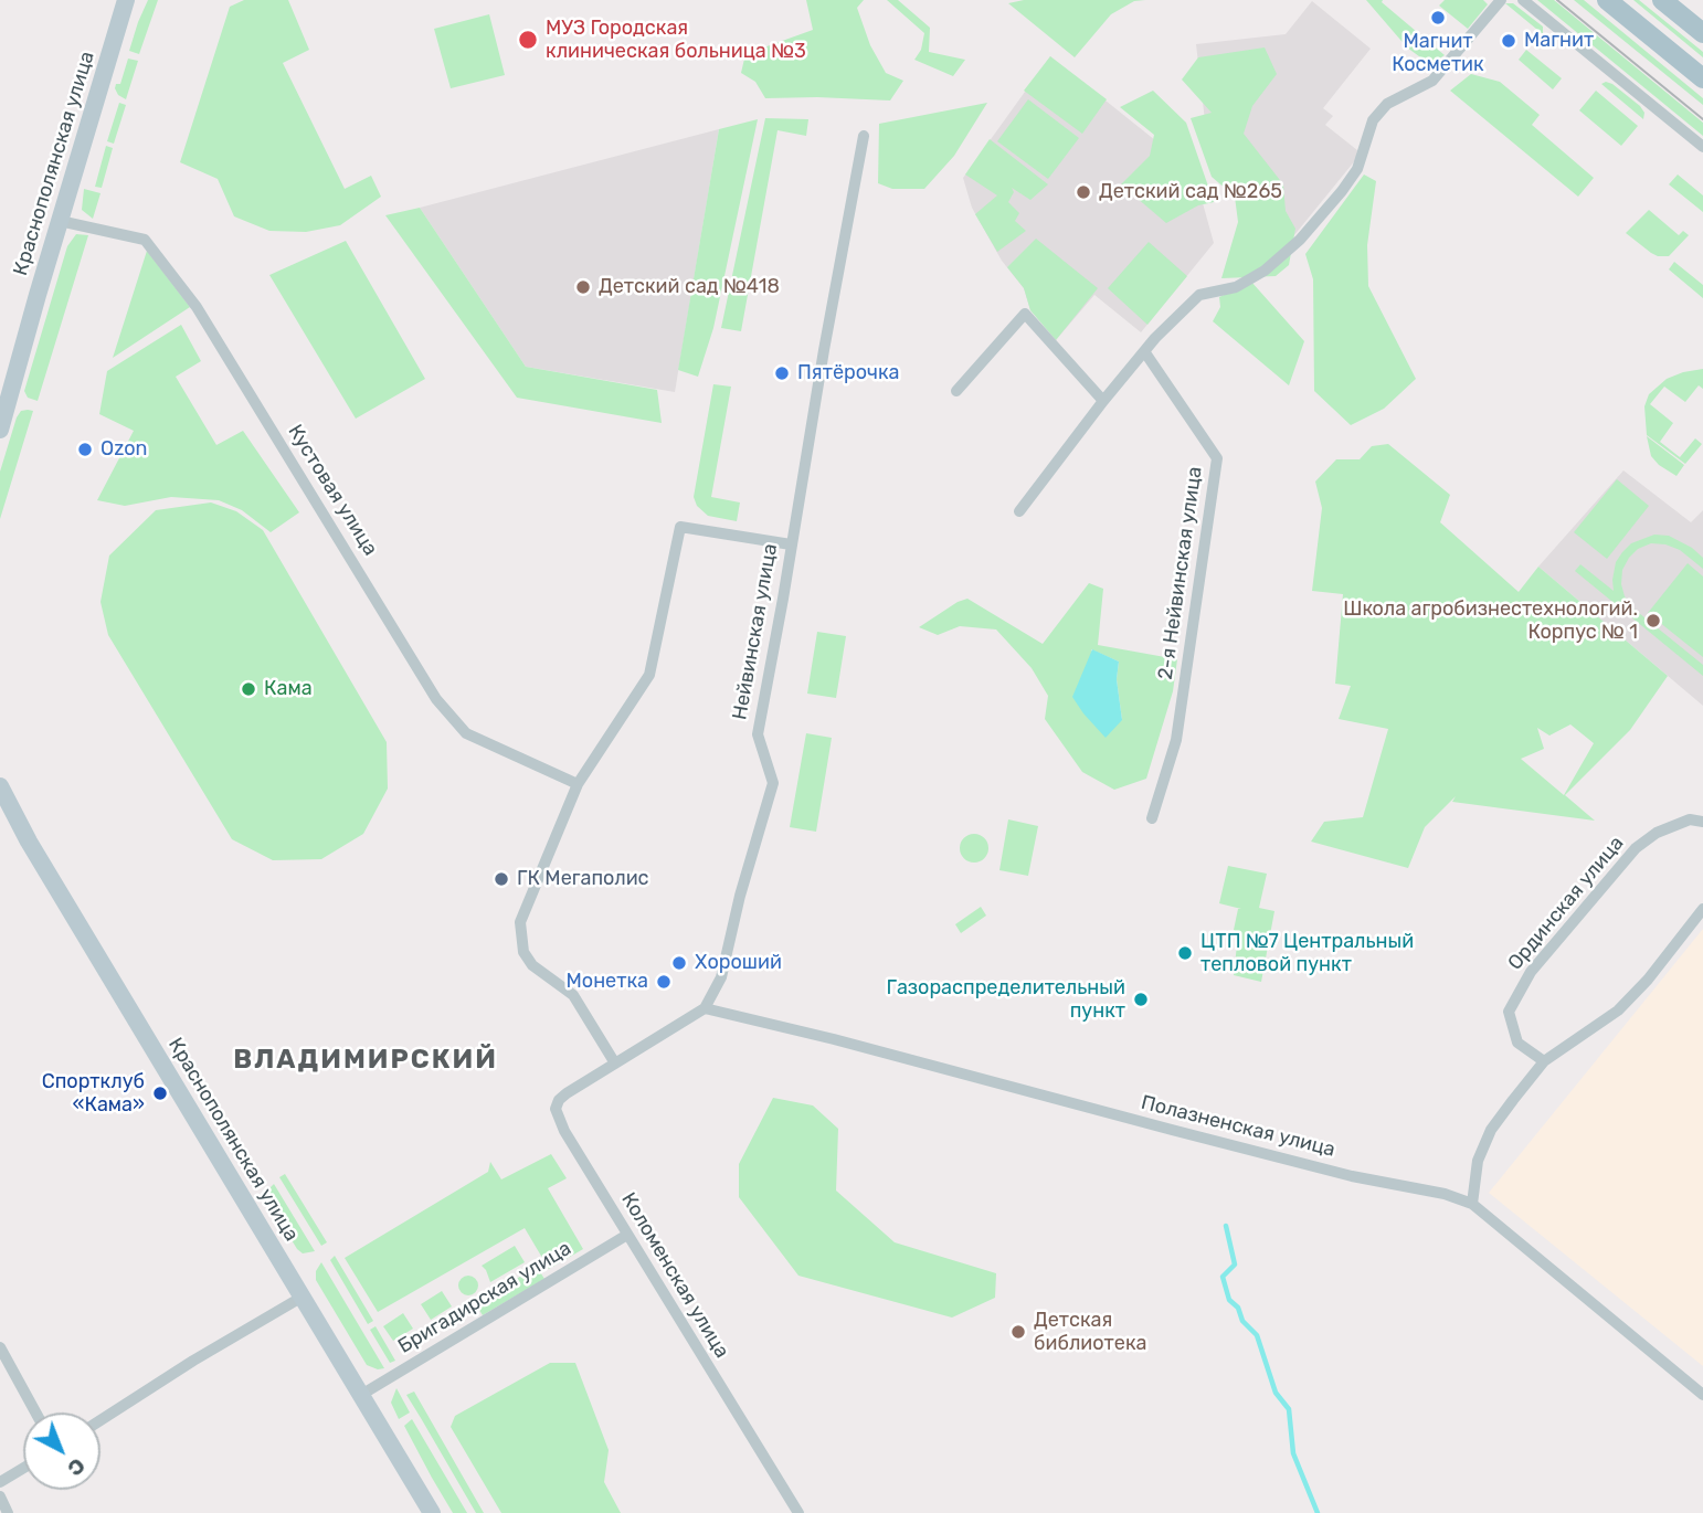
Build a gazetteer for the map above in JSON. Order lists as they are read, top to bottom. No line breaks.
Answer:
{"streets":{"main road":["Краснополянская улица"],"street":["Кустовая улица","2-я Нейвинская улица","Нейвинская улица","Ординская улица","Полазненская улица","Коломенская улица","Бригадирская улица"]},"crossings":[["Краснополянская улица","Кустовая улица"],["Краснополянская улица","Бригадирская улица"],["Нейвинская улица","Полазненская улица"],["Коломенская улица","Бригадирская улица"]],"districts":["ВЛАДИМИРСКИЙ"],"places":["Магнит Косметик","МУЗ Городская клиническая больница №3","Магнит","Детский сад №265","Детский сад №418","Пятёрочка","Ozon","Школа агробизнестехнологий. Корпус № 1","Кама","ГК Мегаполис","ЦТП №7 Центральный тепловой пункт","Хороший","Монетка","Газораспределительный пункт","Спортклуб «Кама»","Детская библиотека"],"north":"bottom right"}
